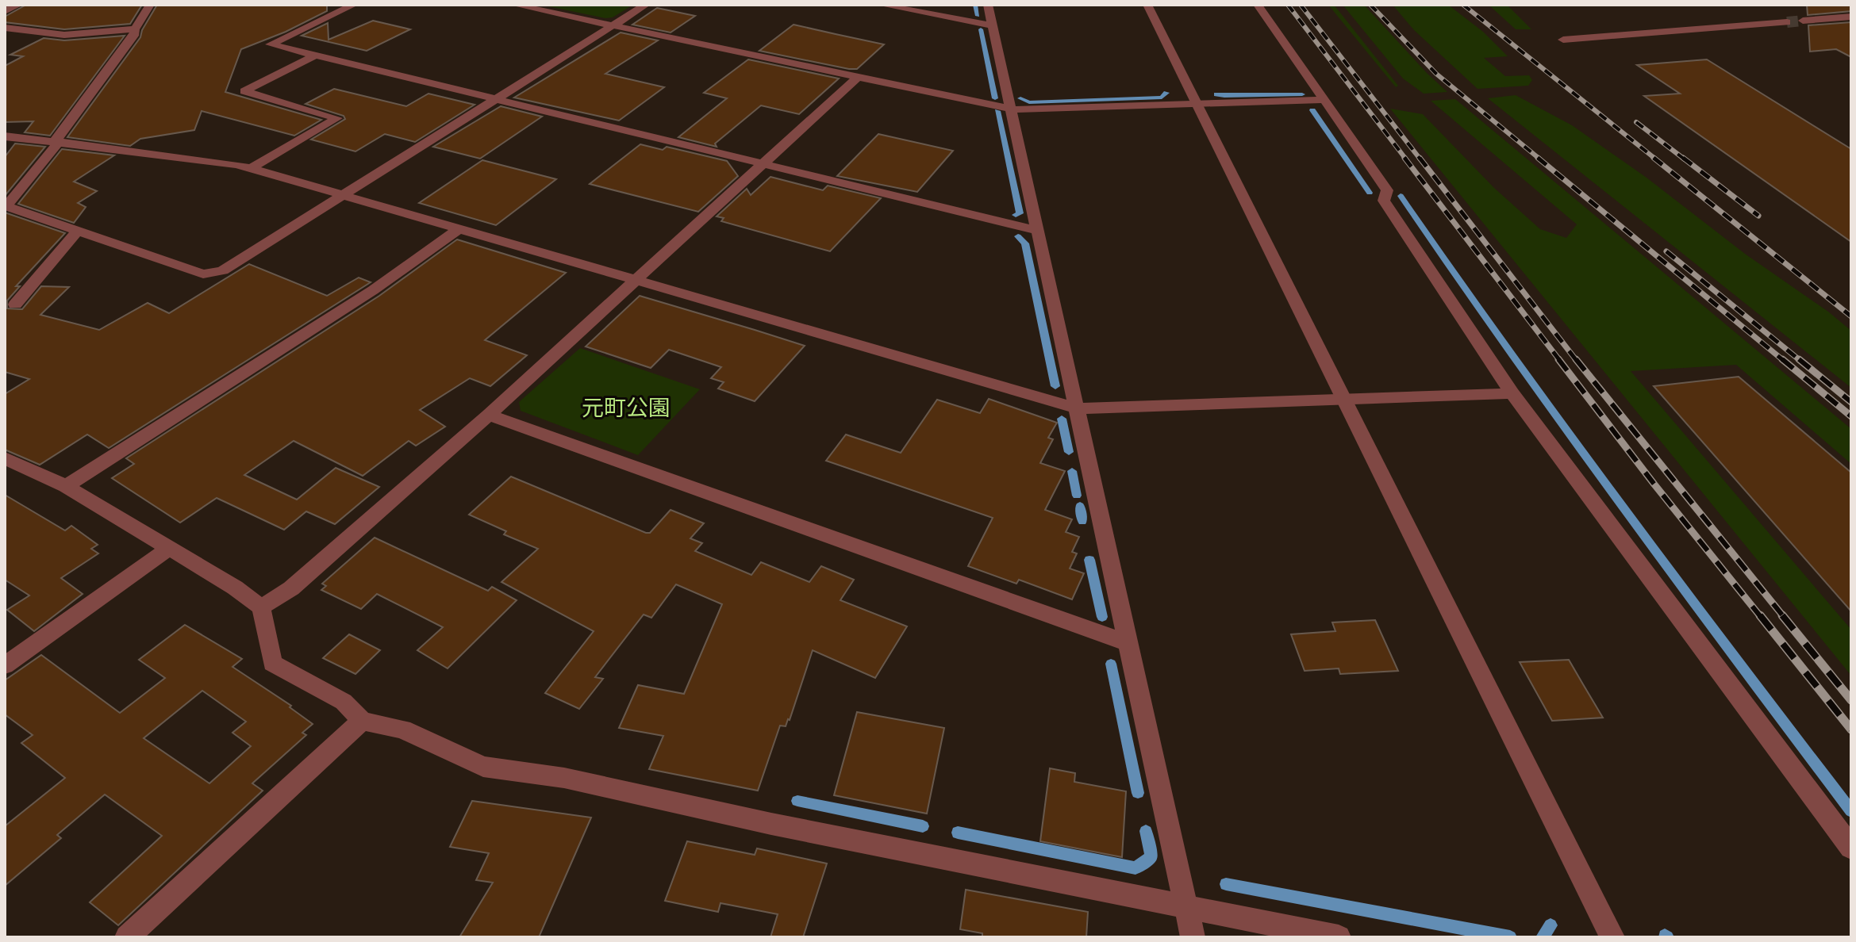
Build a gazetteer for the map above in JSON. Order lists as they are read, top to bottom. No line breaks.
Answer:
{"parks":["元町公園"]}
